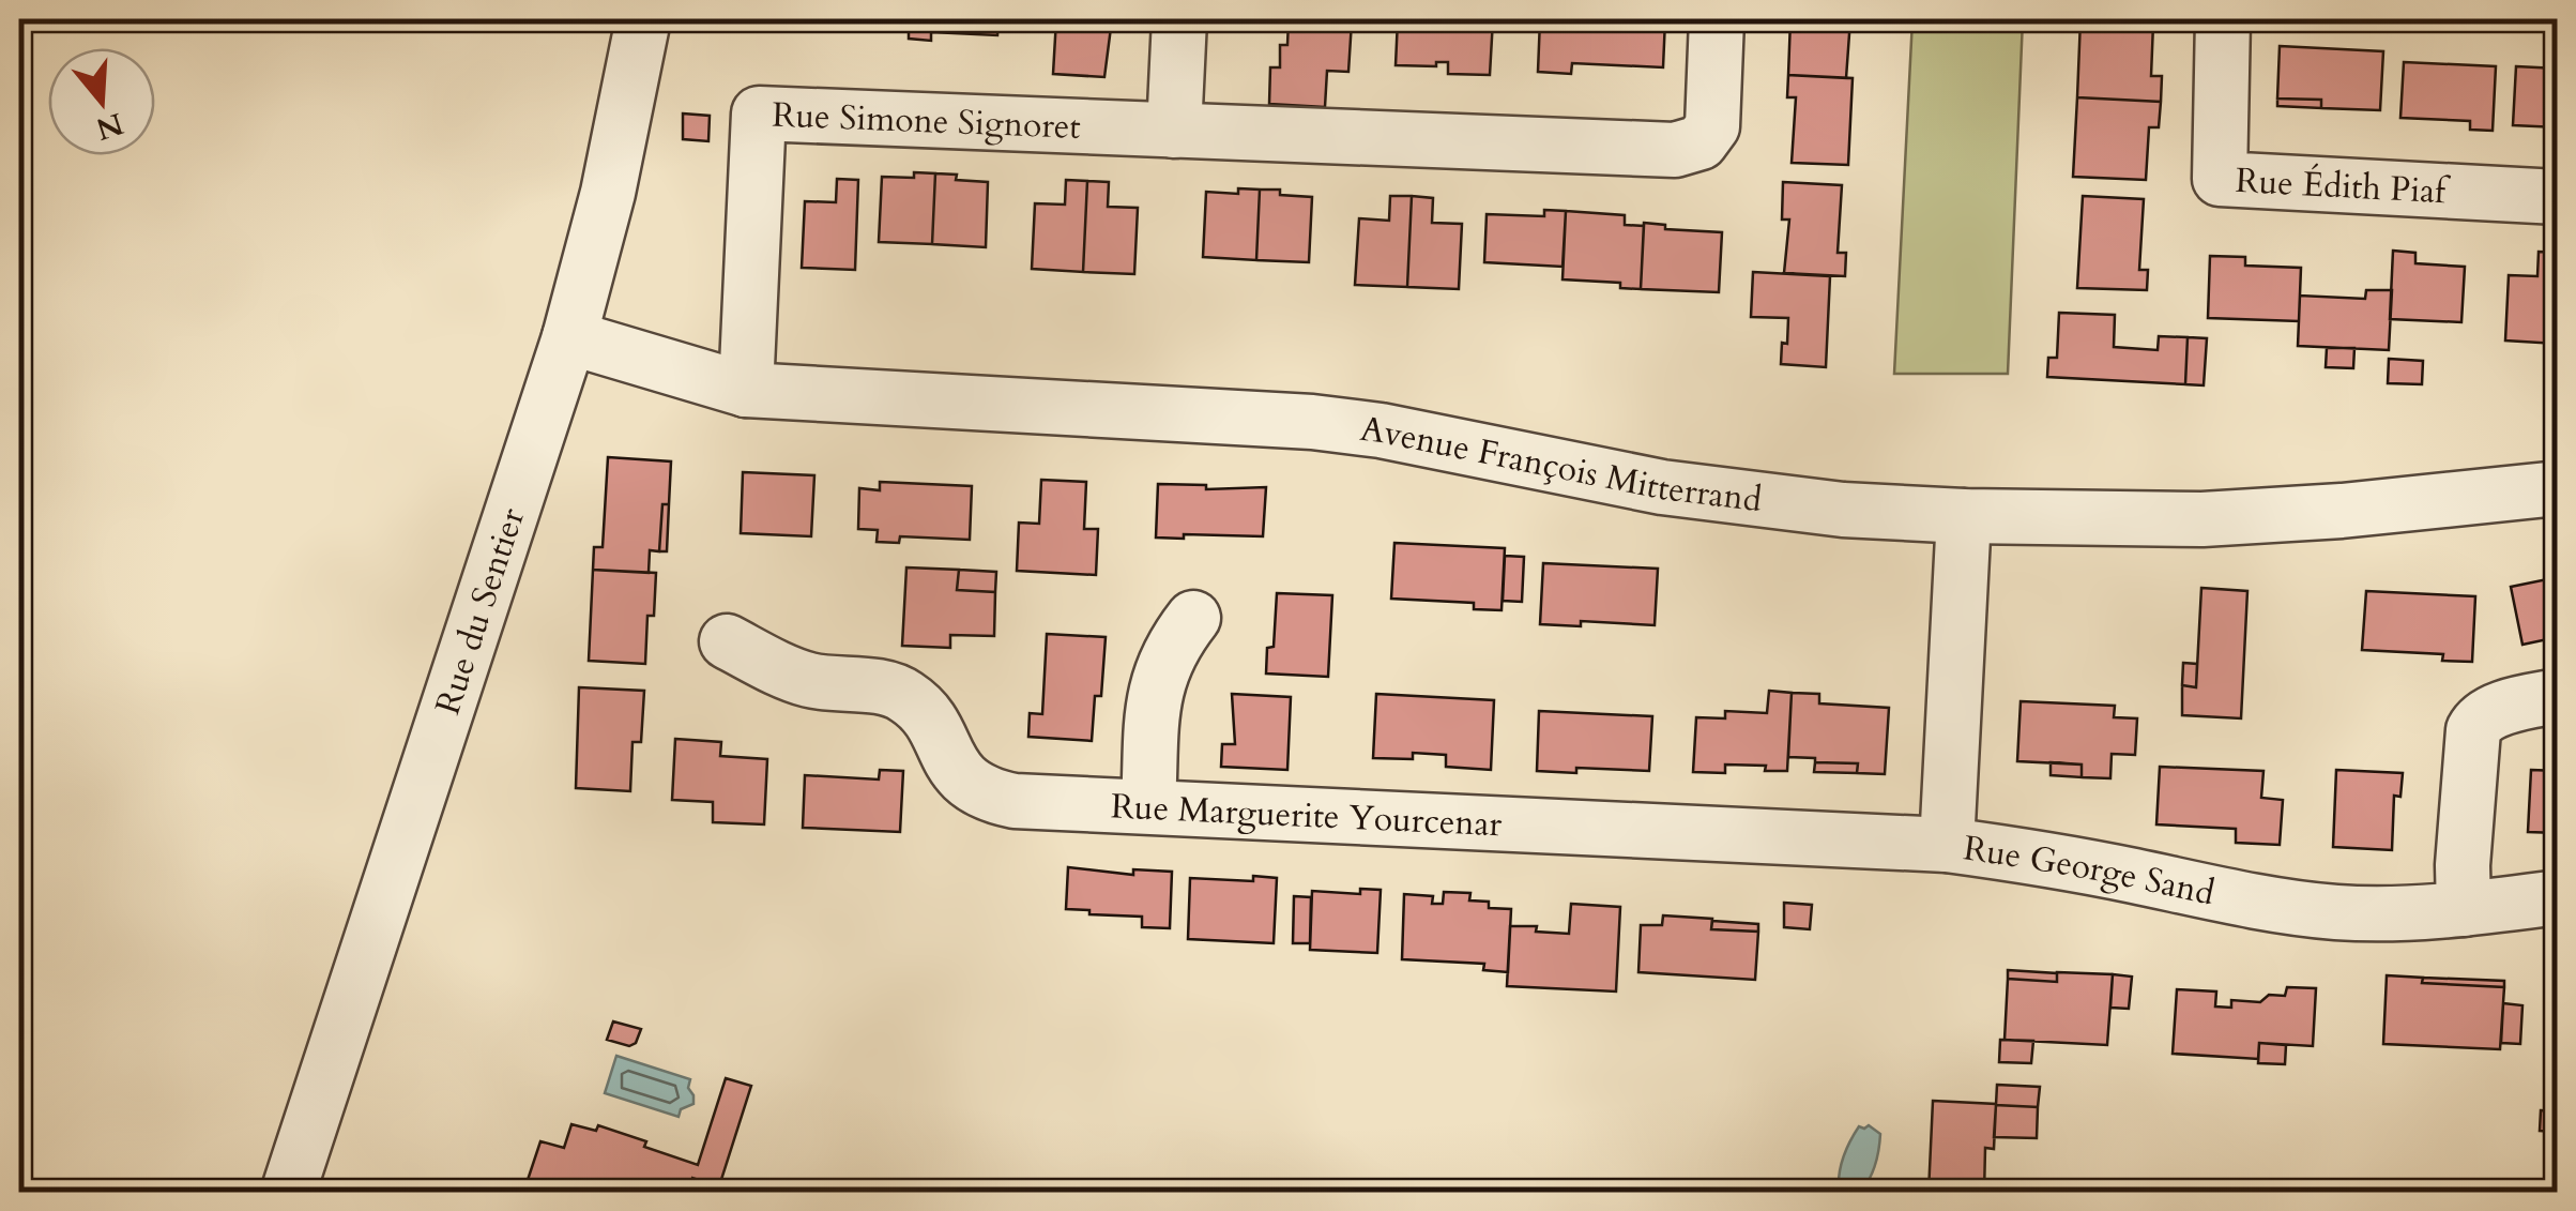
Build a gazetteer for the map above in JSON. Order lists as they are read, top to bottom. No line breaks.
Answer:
{"streets":{"street":["Rue Simone Signoret","Rue Édith Piaf","Avenue François Mitterrand","Rue du Sentier","Rue Marguerite Yourcenar","Rue George Sand"]},"crossings":[["Rue Simone Signoret","Avenue François Mitterrand"],["Avenue François Mitterrand","Rue du Sentier"],["Avenue François Mitterrand","Rue George Sand"],["Rue Marguerite Yourcenar","Rue George Sand"]],"north":"bottom"}
